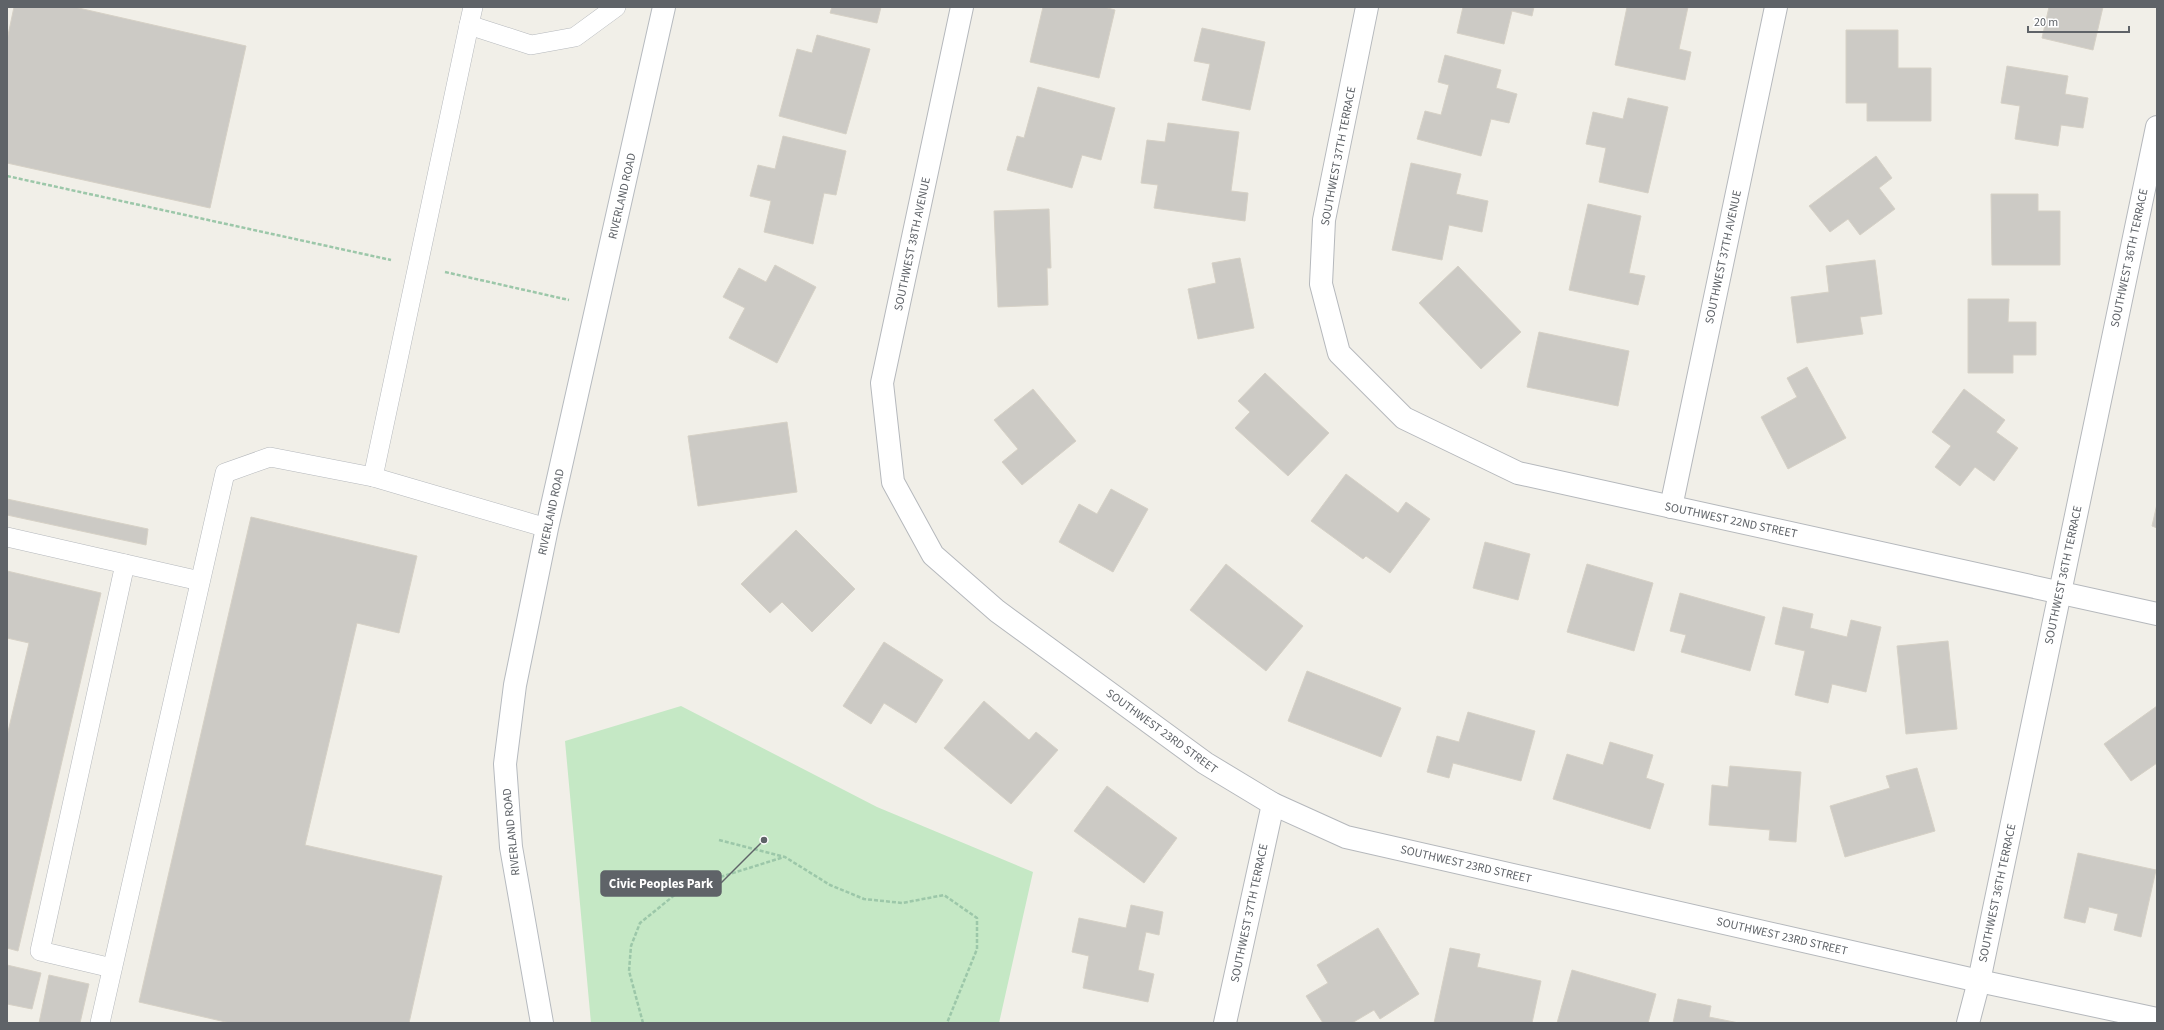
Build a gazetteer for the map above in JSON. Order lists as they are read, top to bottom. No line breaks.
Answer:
{"streets":{"street":["SOUTHWEST 37TH TERRACE","RIVERLAND ROAD","SOUTHWEST 38TH AVENUE","SOUTHWEST 37TH AVENUE","SOUTHWEST 36TH TERRACE","SOUTHWEST 22ND STREET","SOUTHWEST 23RD STREET"]},"crossings":[["SOUTHWEST 37TH TERRACE","SOUTHWEST 22ND STREET"],["SOUTHWEST 37TH TERRACE","SOUTHWEST 23RD STREET"],["SOUTHWEST 38TH AVENUE","SOUTHWEST 23RD STREET"],["SOUTHWEST 37TH AVENUE","SOUTHWEST 22ND STREET"],["SOUTHWEST 36TH TERRACE","SOUTHWEST 22ND STREET"],["SOUTHWEST 36TH TERRACE","SOUTHWEST 23RD STREET"]],"places":["Civic Peoples Park"],"scale_bar":"20 m"}
